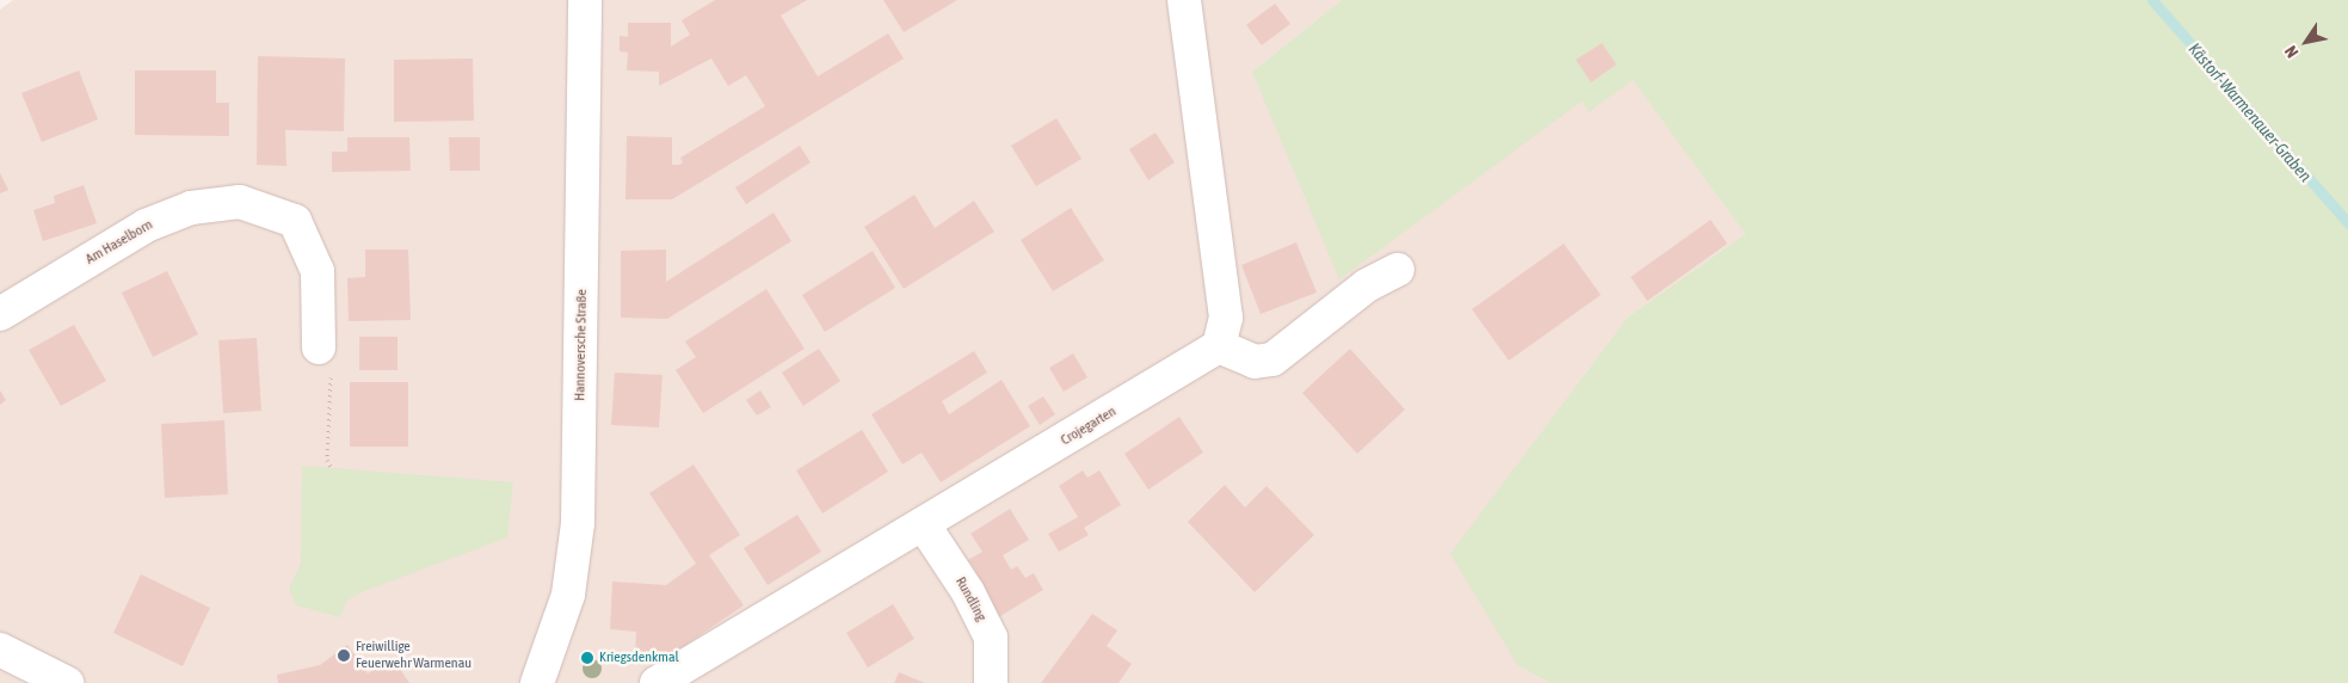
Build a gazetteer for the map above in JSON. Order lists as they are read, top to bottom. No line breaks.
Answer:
{"streets":{"street":["Am Haselborn","Hannoversche Straße","Crojegarten","Rundling"]},"crossings":[["Crojegarten","Rundling"]],"water":["Kästorf-Warmenauer-Graben"],"places":["Freiwillige Feuerwehr Warmenau","Kriegsdenkmal"],"north":"bottom left"}
